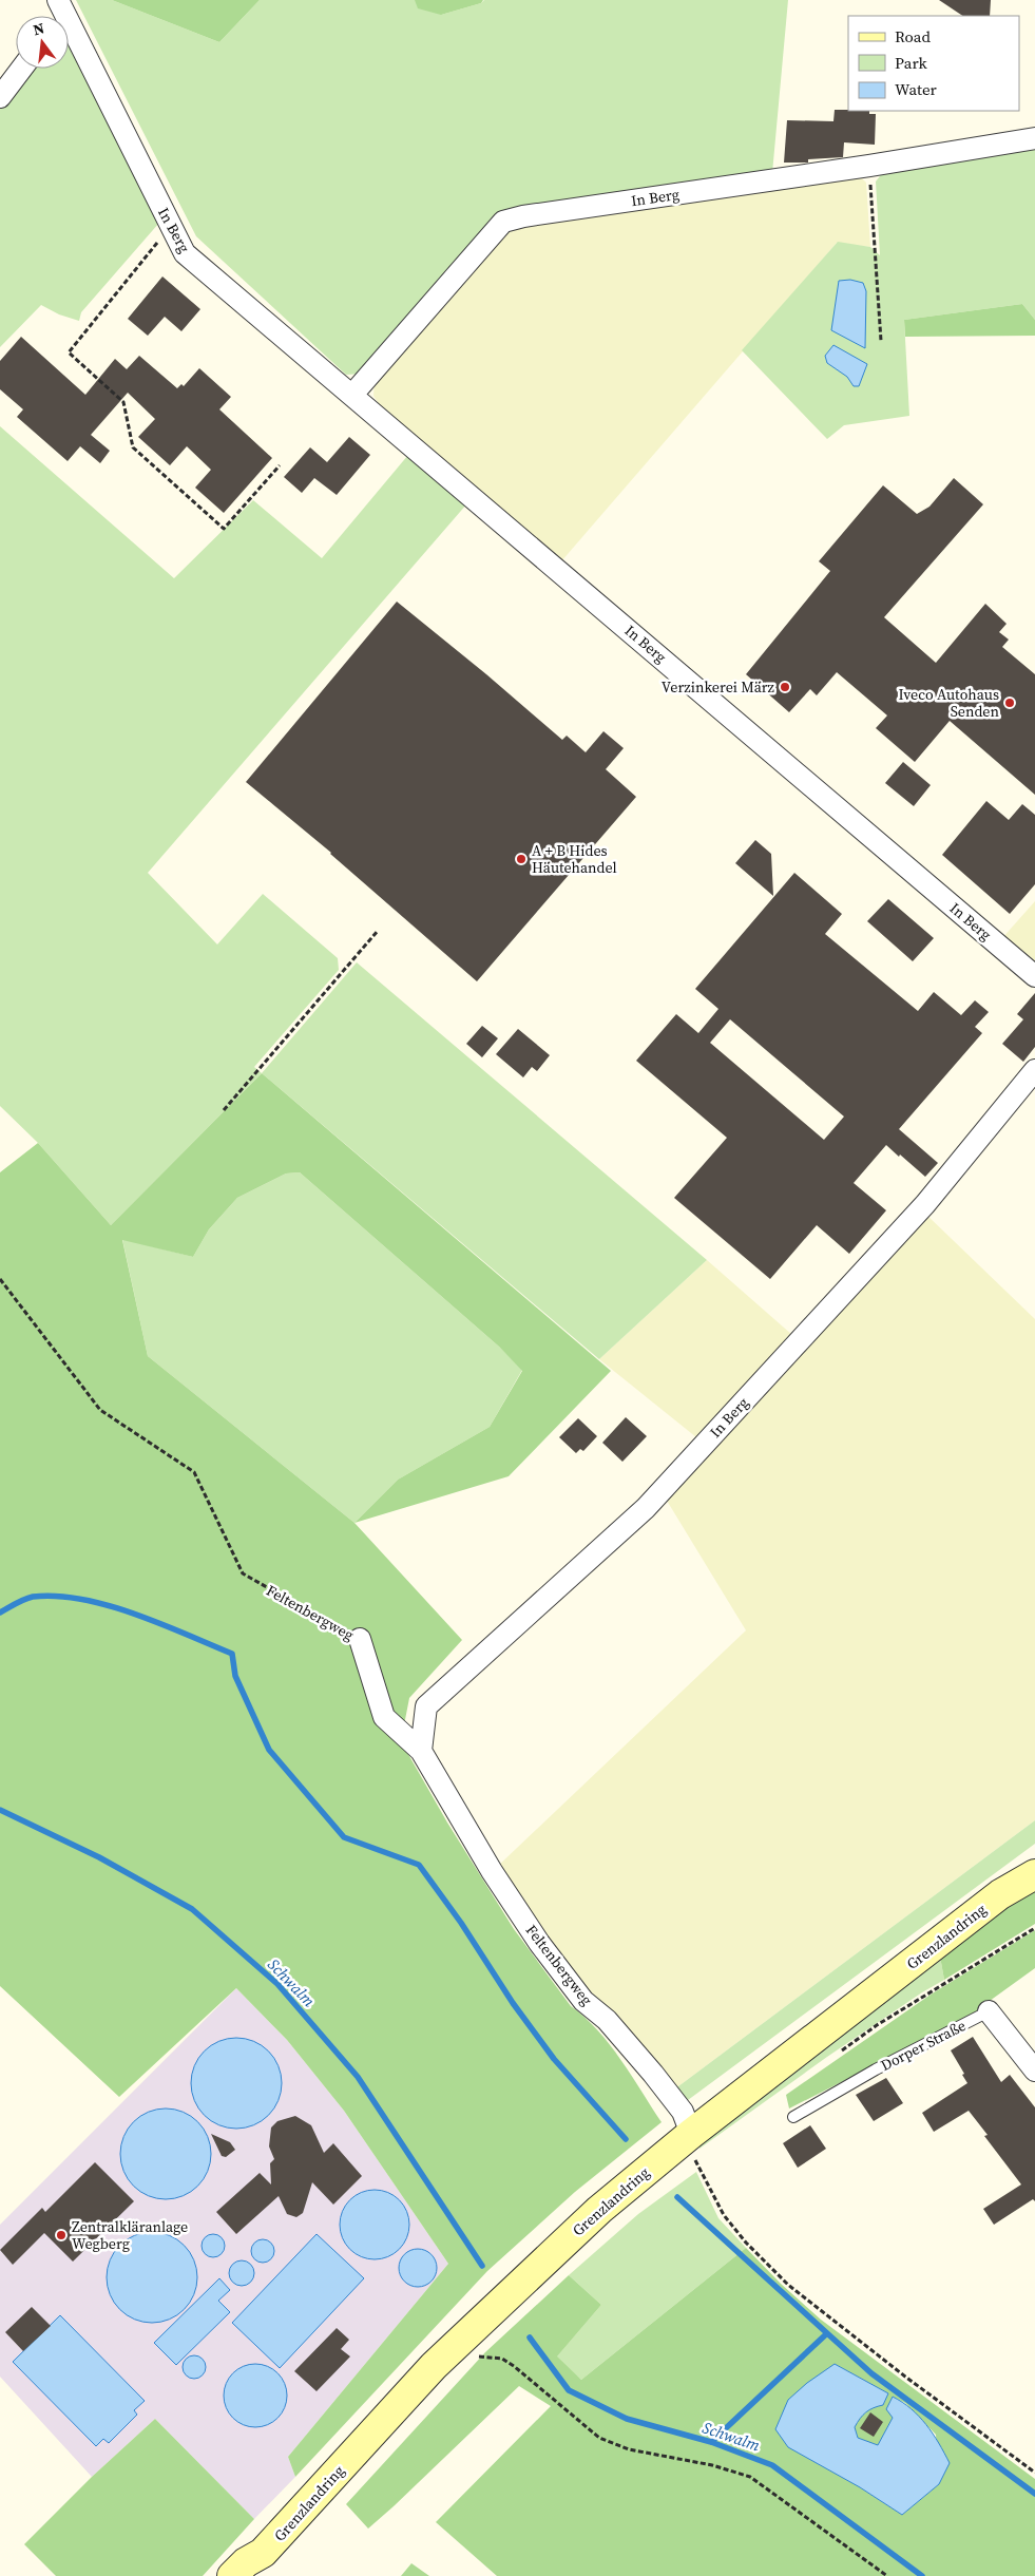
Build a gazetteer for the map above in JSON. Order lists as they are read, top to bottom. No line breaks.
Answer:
{"streets":{"main road":["Grenzlandring"],"street":["In Berg","Feltenbergweg","Dorper Straße"]},"crossings":[["In Berg","Feltenbergweg"],["Feltenbergweg","Grenzlandring"]],"water":["Schwalm"],"places":["Verzinkerei März","Iveco Autohaus Senden","A + B Hides Häutehandel","Zentralkläranlage Wegberg"],"legend":["Road","Park","Water"],"north":"top"}
